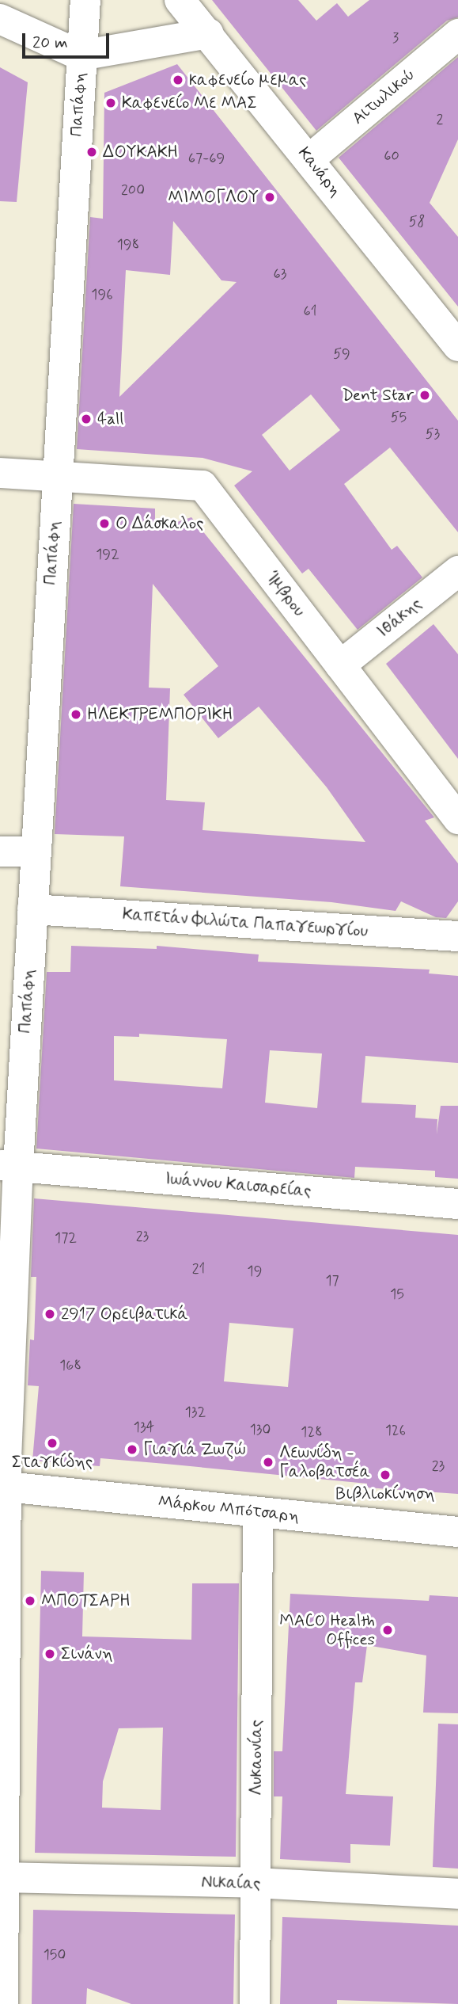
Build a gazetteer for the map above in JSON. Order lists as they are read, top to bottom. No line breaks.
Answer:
{"streets":{"street":["Αιτωλικού","Παπάφη","Κανάρη","Ίμβρου","Ιθάκης","Καπετάν Φιλώτα Παπαγεωργίου","Ιωάννου Καισαρείας","Μάρκου Μπότσαρη","Λυκαονίας","Νικαίας"]},"crossings":[["Αιτωλικού","Κανάρη"],["Παπάφη","Ίμβρου"],["Παπάφη","Καπετάν Φιλώτα Παπαγεωργίου"],["Παπάφη","Ιωάννου Καισαρείας"],["Παπάφη","Μάρκου Μπότσαρη"],["Παπάφη","Νικαίας"],["Ίμβρου","Ιθάκης"],["Μάρκου Μπότσαρη","Λυκαονίας"],["Λυκαονίας","Νικαίας"]],"places":["καφενείο μεμας","Καφενείο Με ΜΑΣ","ΔΟΥΚΑΚΗ","ΜΙΜΟΓΛΟΥ","Dent Star","4all","Ο Δάσκαλος","ΗΛΕΚΤΡΕΜΠΟΡΙΚΗ","2917 Ορειβατικά","Σταγκίδης","Γιαγιά Ζωζώ","Λεωνίδη - Γαλοβατσέα","Βιβλιοκίνηση","ΜΠΟΤΣΑΡΗ","MACO Health Offices","Σινάνη"],"house_numbers":["3","2","60","67-69","200","58","198","63","196","61","59","55","53","192","23","172","21","19","17","15","168","132","134","130","126","128","23","150"],"scale_bar":"20 m"}
